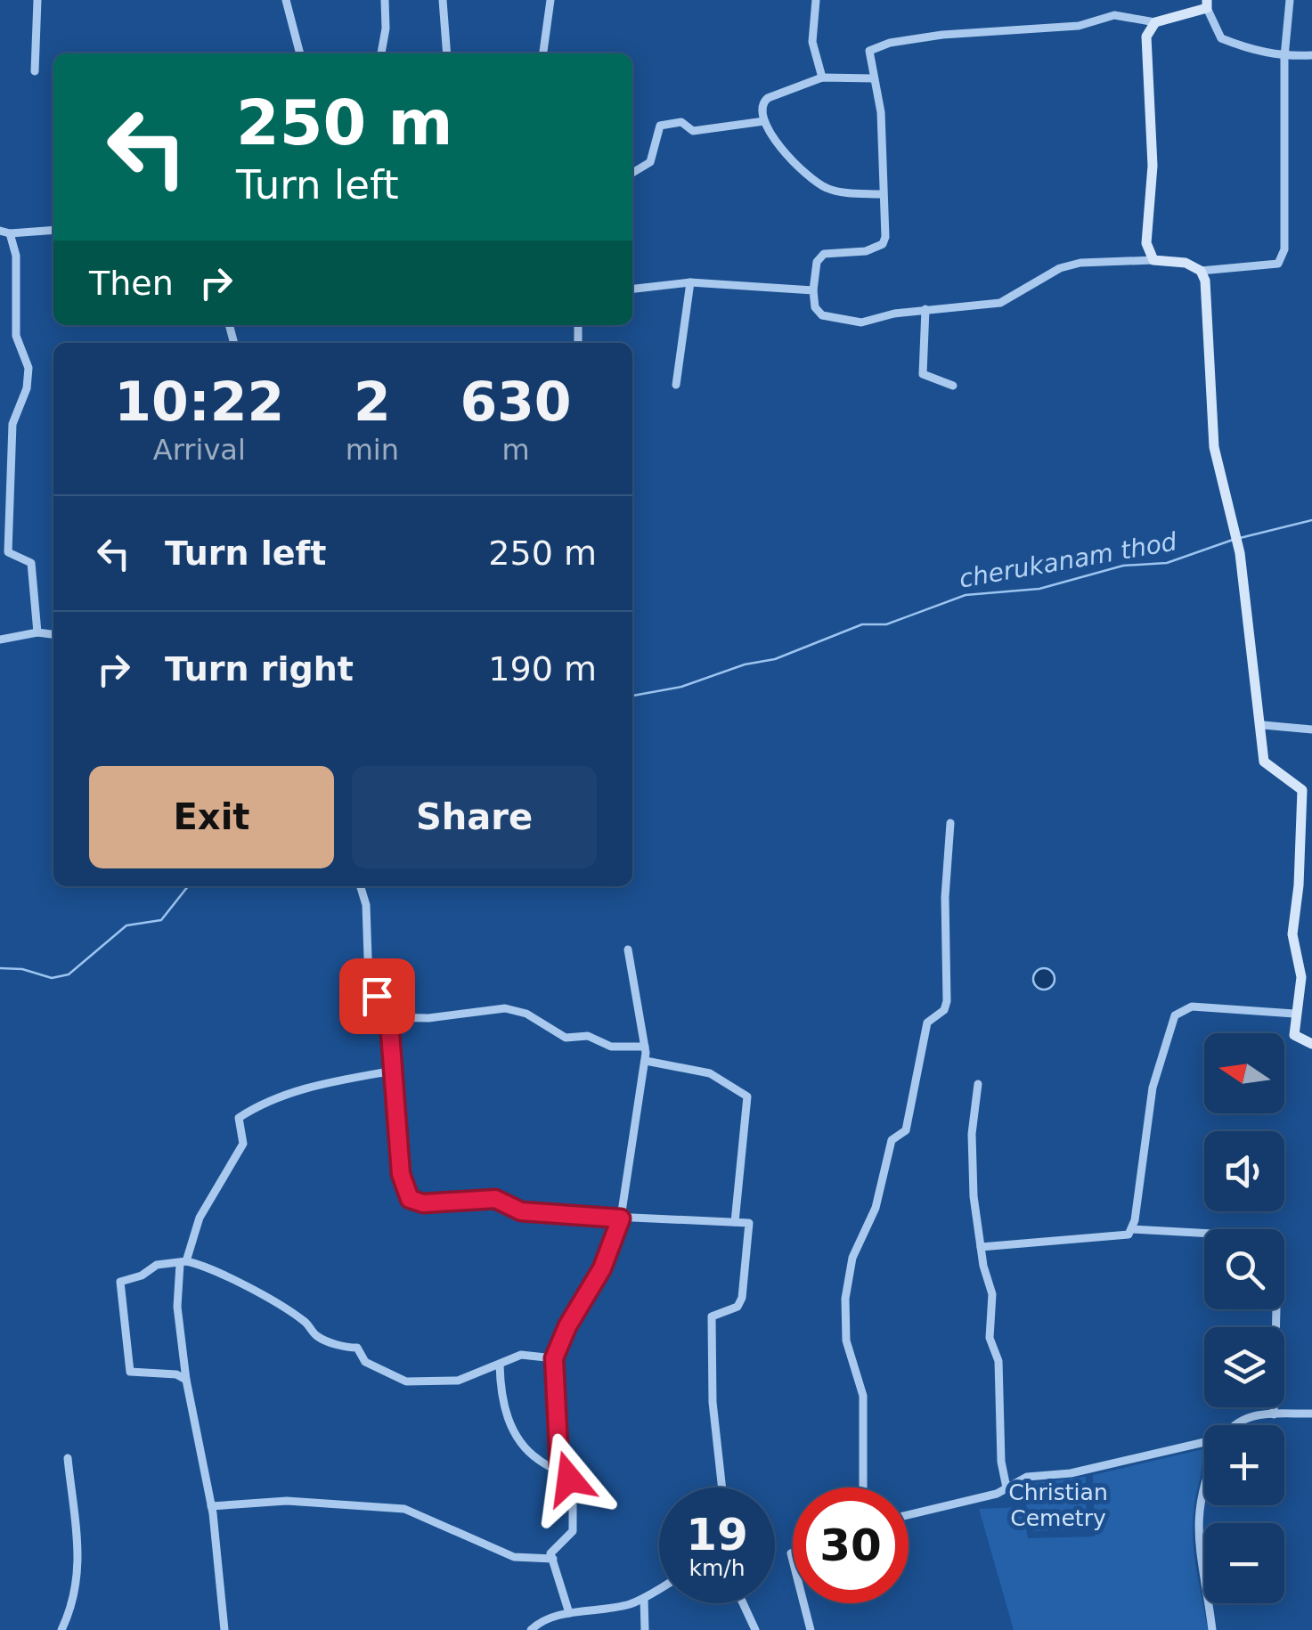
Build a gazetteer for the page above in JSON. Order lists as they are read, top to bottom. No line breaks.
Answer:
{"water":["cherukanam thod"],"parks":["Christian Cemetry"],"north":"left","page":{"turn":["250 m","Turn left"],"then":"Then","eta":["10:22","Arrival","2","min","630","m"],"list":[{"name":"Turn left","value":"250 m"},{"name":"Turn right","value":"190 m"}],"buttons":["Exit","Share"],"map_buttons":["+","−"],"speed":"19 km/h","limit":"30"}}
